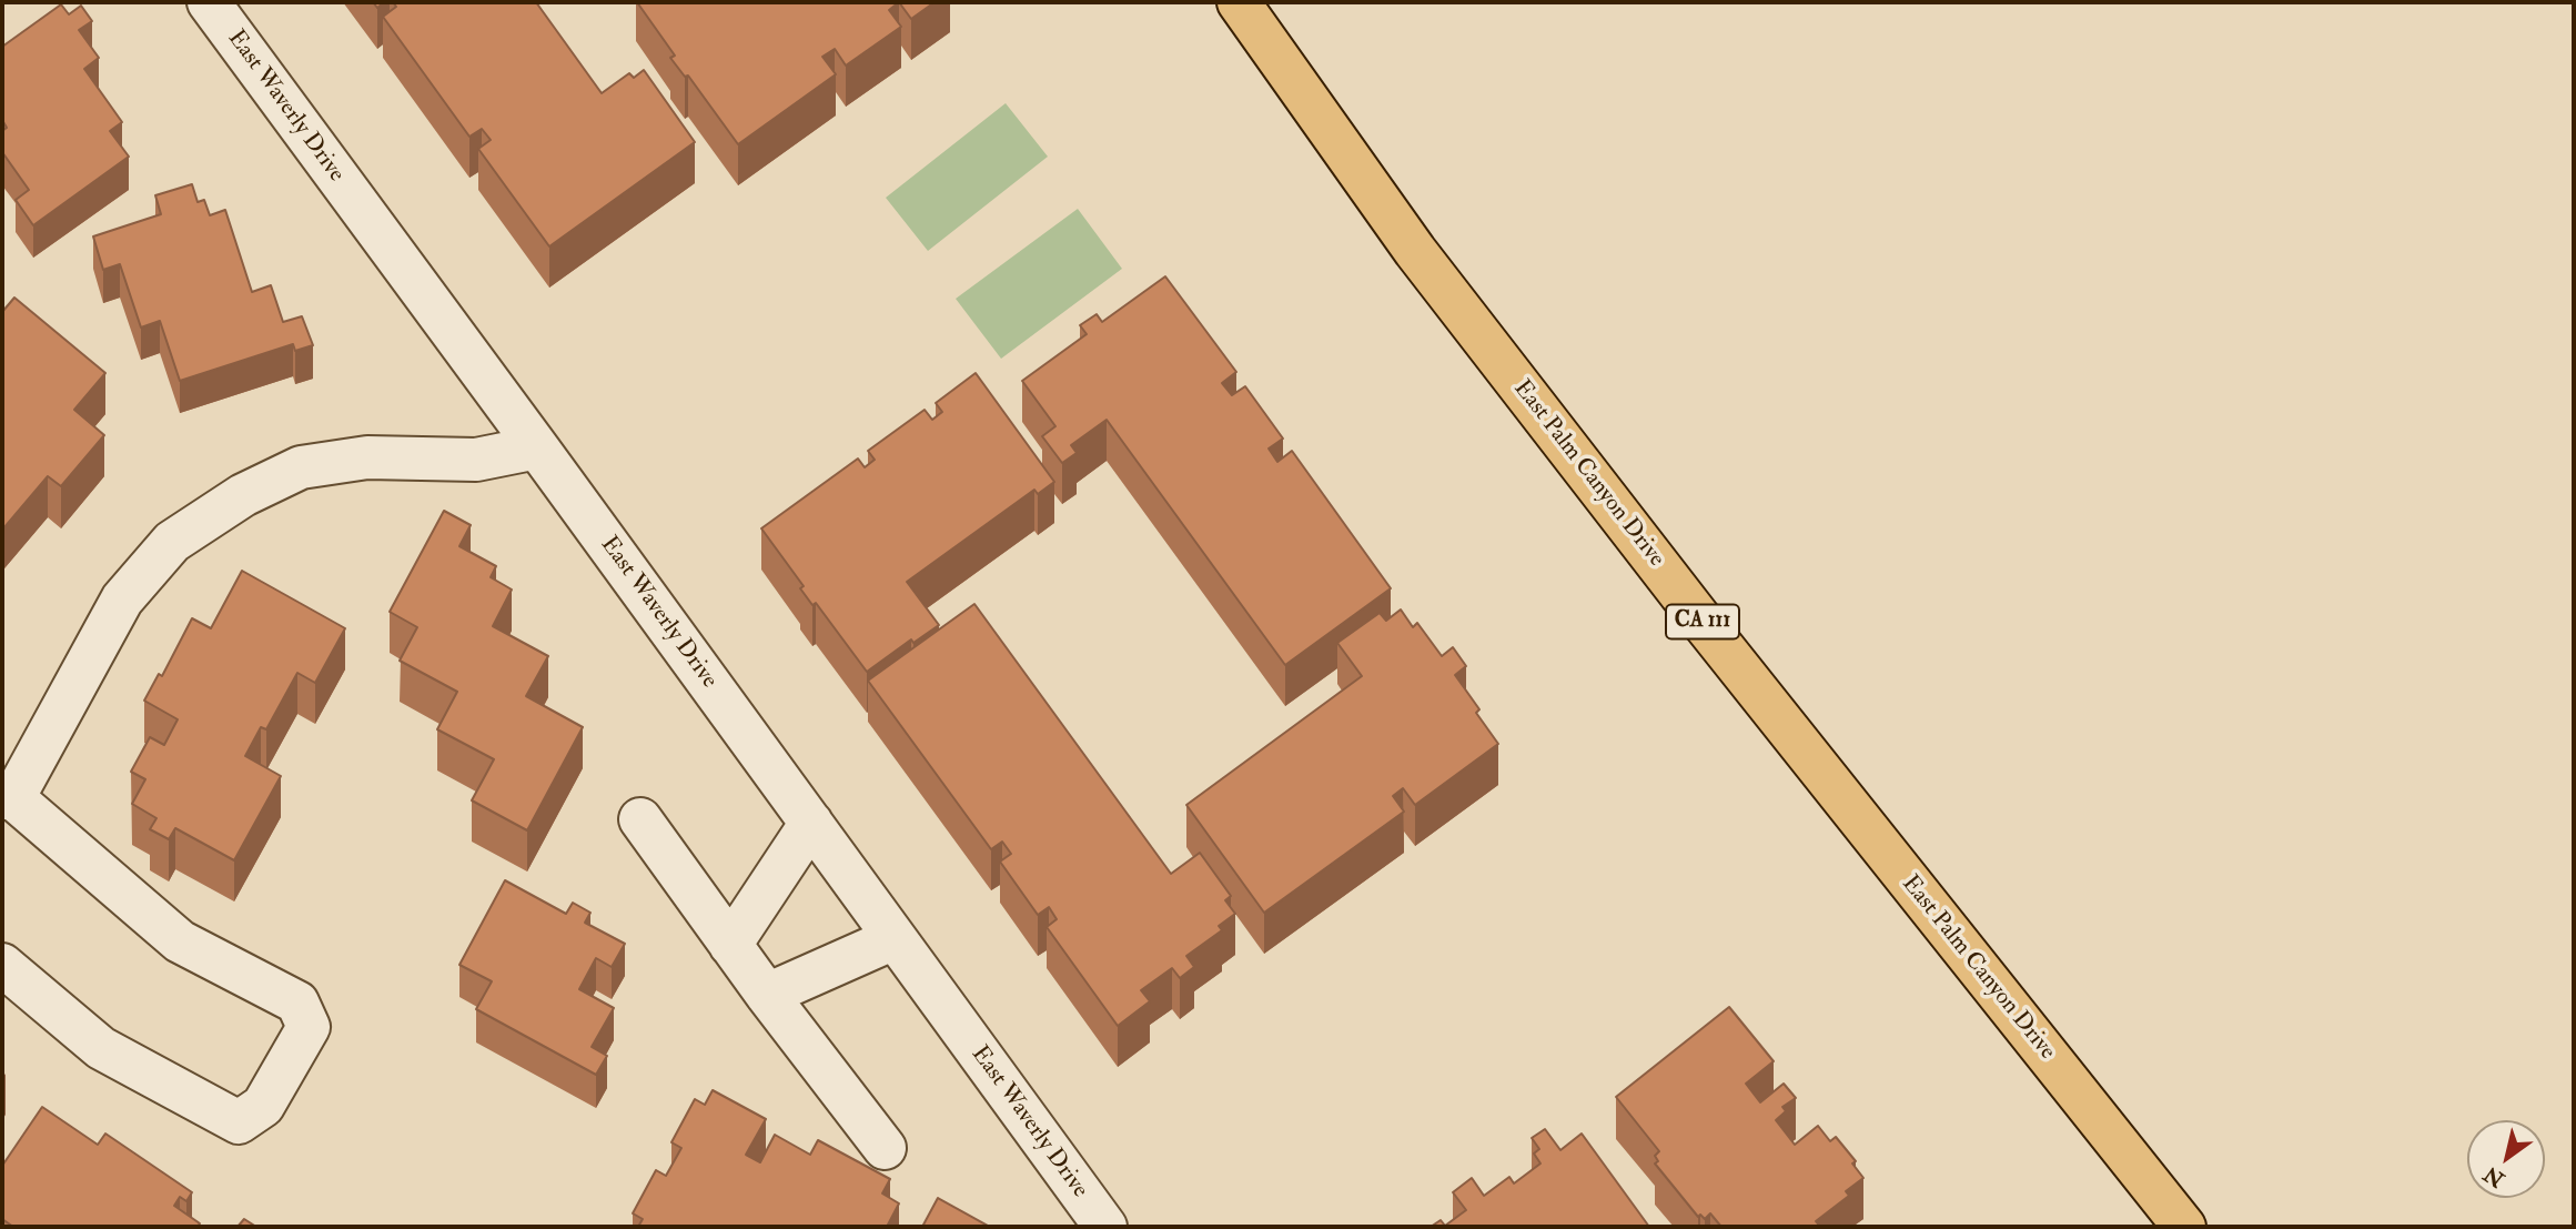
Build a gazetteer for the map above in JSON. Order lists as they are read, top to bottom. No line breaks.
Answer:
{"streets":{"main road":["East Palm Canyon Drive","CA 111"],"street":["East Waverly Drive"]},"north":"bottom left"}
